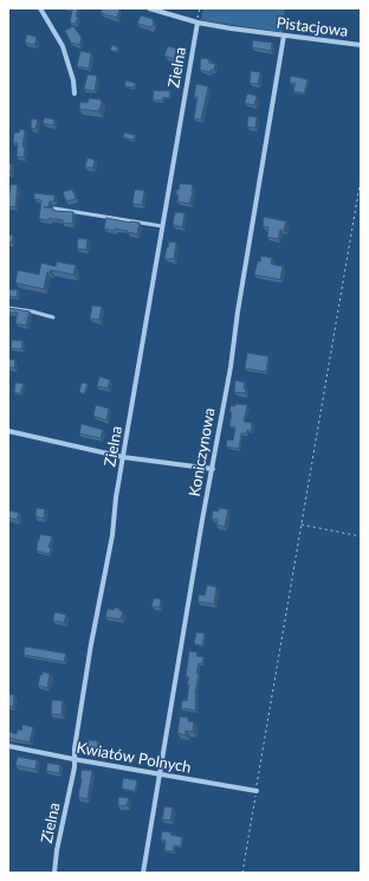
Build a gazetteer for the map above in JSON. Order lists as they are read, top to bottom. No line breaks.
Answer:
{"streets":{"street":["Pistacjowa","Zielna","Koniczynowa","Kwiatów Polnych"]},"crossings":[["Pistacjowa","Zielna"],["Pistacjowa","Koniczynowa"],["Zielna","Kwiatów Polnych"],["Koniczynowa","Kwiatów Polnych"]]}
